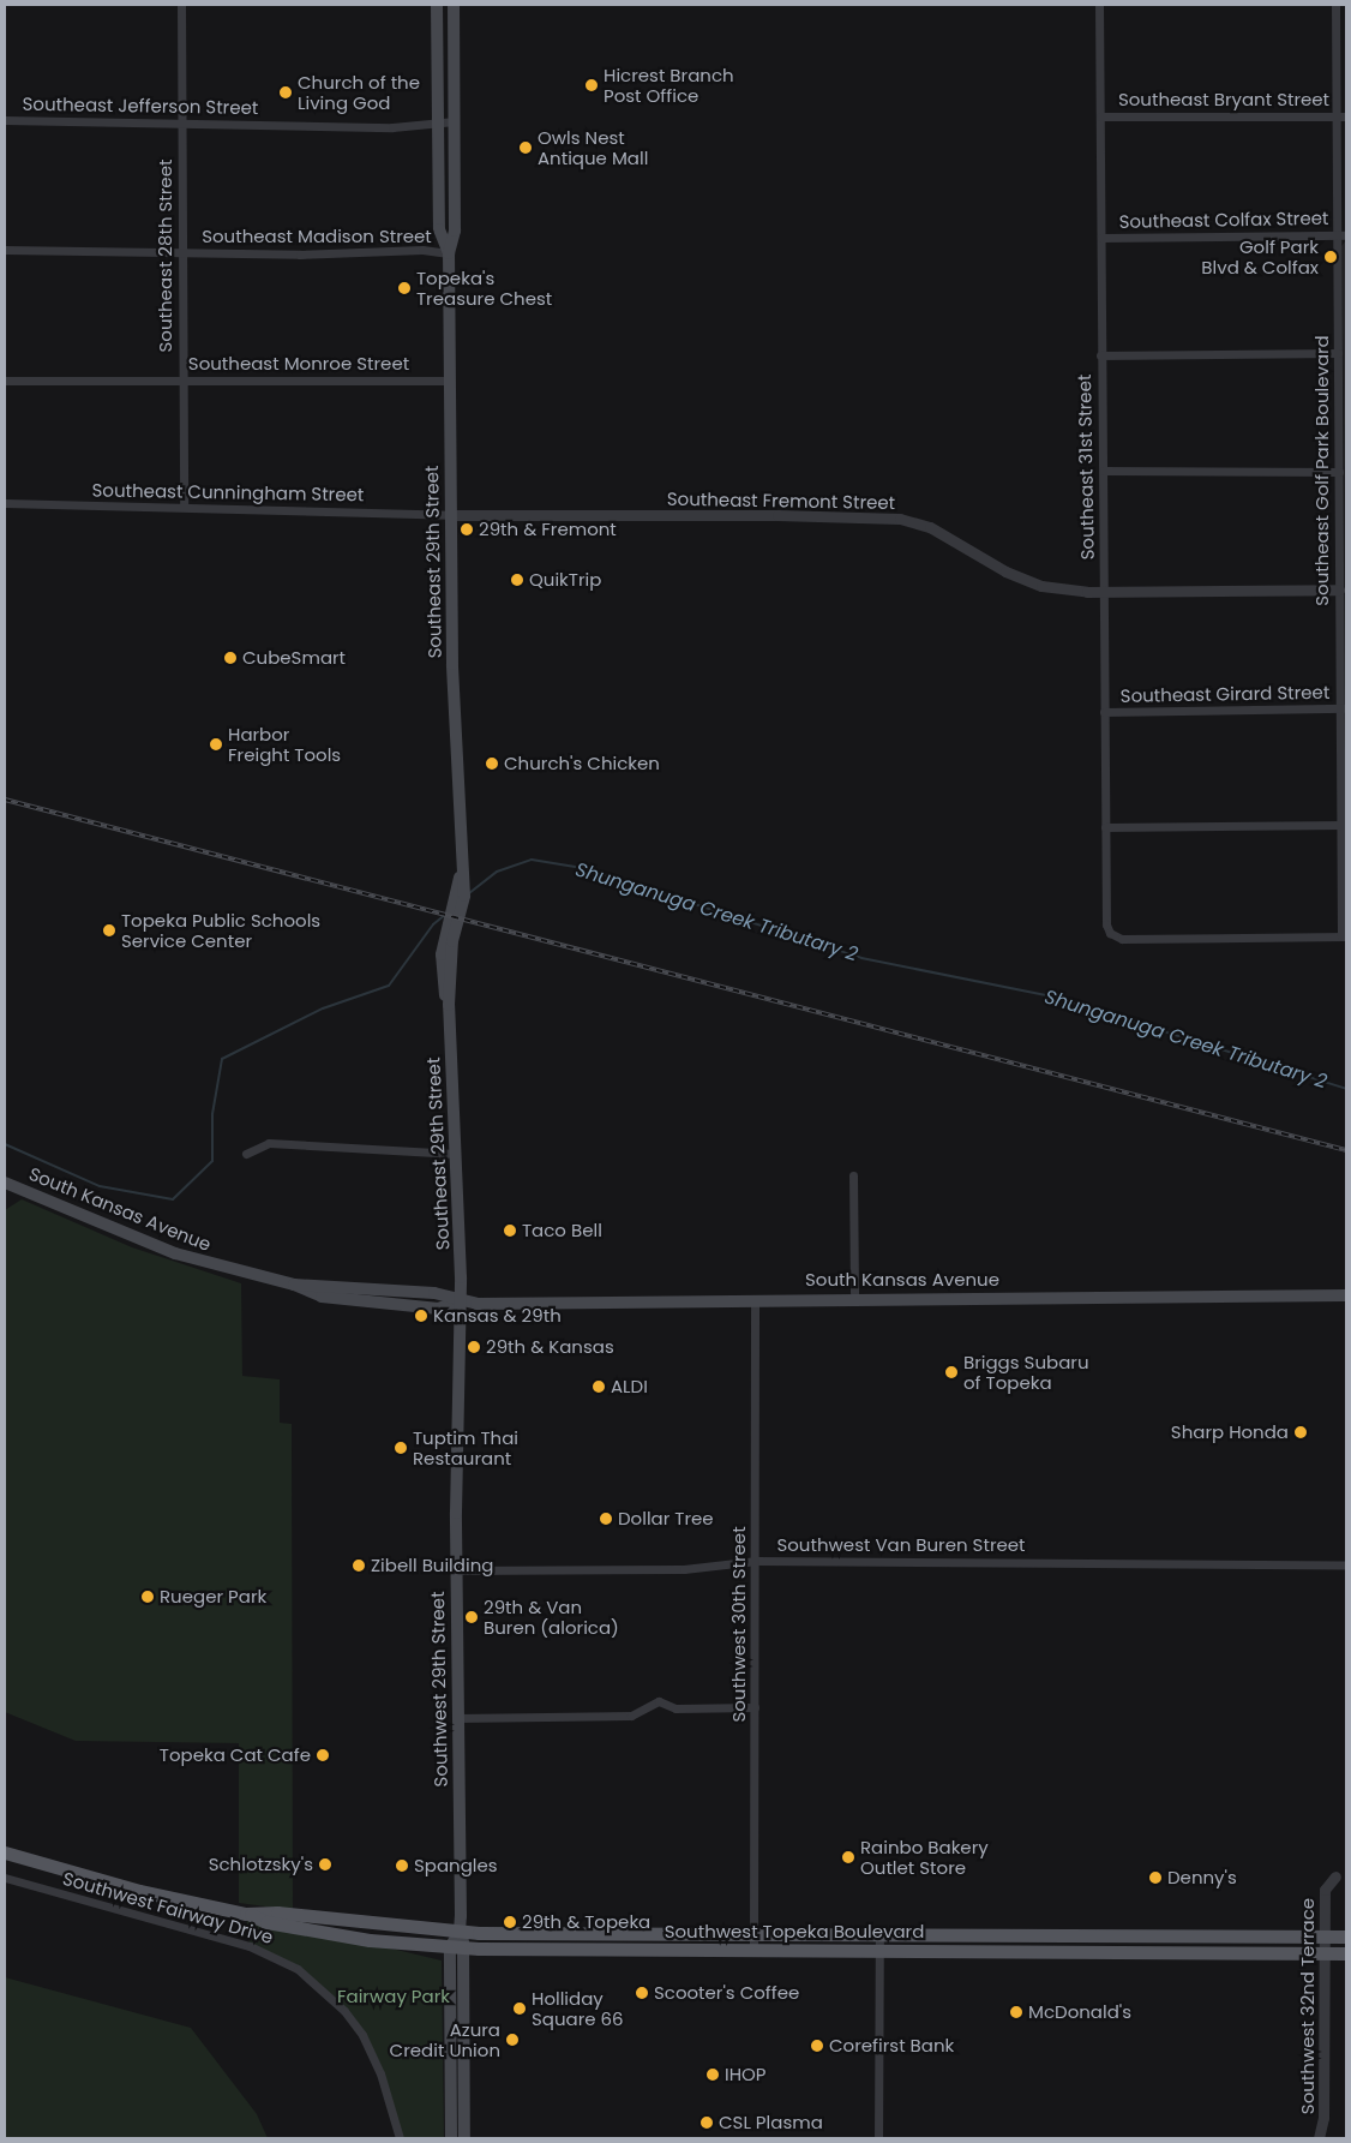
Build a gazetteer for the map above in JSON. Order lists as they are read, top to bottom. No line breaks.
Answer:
{"streets":{"main road":["Southeast 29th Street","South Kansas Avenue","Southwest 29th Street","Southwest Topeka Boulevard"],"street":["Southeast Bryant Street","Southeast Jefferson Street","Southeast Colfax Street","Southeast Madison Street","Southeast 28th Street","Southeast Monroe Street","Southeast 31st Street","Southeast Golf Park Boulevard","Southeast Cunningham Street","Southeast Fremont Street","Southeast Girard Street","Southwest Van Buren Street","Southwest 30th Street","Southwest Fairway Drive","Southwest 32nd Terrace"]},"crossings":[["Southeast Bryant Street","Southeast 31st Street"],["Southeast Bryant Street","Southeast Golf Park Boulevard"],["Southeast Jefferson Street","Southeast 28th Street"],["Southeast Jefferson Street","Southeast 29th Street"],["Southeast Colfax Street","Southeast 31st Street"],["Southeast Colfax Street","Southeast Golf Park Boulevard"],["Southeast Madison Street","Southeast 28th Street"],["Southeast Madison Street","Southeast 29th Street"],["Southeast 28th Street","Southeast Monroe Street"],["Southeast 28th Street","Southeast Cunningham Street"],["Southeast Monroe Street","Southeast 29th Street"],["Southeast 31st Street","Southeast Golf Park Boulevard"],["Southeast 31st Street","Southeast Fremont Street"],["Southeast 31st Street","Southeast Girard Street"],["Southeast Golf Park Boulevard","Southeast Fremont Street"],["Southeast Golf Park Boulevard","Southeast Girard Street"],["Southeast Cunningham Street","Southeast Fremont Street"],["Southeast Cunningham Street","Southeast 29th Street"],["Southeast Fremont Street","Southeast 29th Street"],["Southeast 29th Street","South Kansas Avenue"],["Southeast 29th Street","Southwest 29th Street"],["South Kansas Avenue","Southwest 30th Street"],["South Kansas Avenue","Southwest 29th Street"],["Southwest Van Buren Street","Southwest 30th Street"],["Southwest Van Buren Street","Southwest 29th Street"],["Southwest 30th Street","Southwest Topeka Boulevard"],["Southwest 29th Street","Southwest Topeka Boulevard"],["Southwest Topeka Boulevard","Southwest 32nd Terrace"]],"water":["Shunganuga Creek Tributary 2"],"parks":["Fairway Park"],"places":["Hicrest Branch Post Office","Church of the Living God","Owls Nest Antique Mall","Golf Park Blvd & Colfax","Topeka's Treasure Chest","29th & Fremont","QuikTrip","CubeSmart","Harbor Freight Tools","Church's Chicken","Topeka Public Schools Service Center","Taco Bell","Kansas & 29th","29th & Kansas","Briggs Subaru of Topeka","ALDI","Sharp Honda","Tuptim Thai Restaurant","Dollar Tree","Zibell Building","Rueger Park","29th & Van Buren (alorica)","Topeka Cat Cafe","Rainbo Bakery Outlet Store","Schlotzsky's","Spangles","Denny's","29th & Topeka","Scooter's Coffee","Holliday Square 66","McDonald's","Azura Credit Union","Corefirst Bank","IHOP","CSL Plasma"]}
